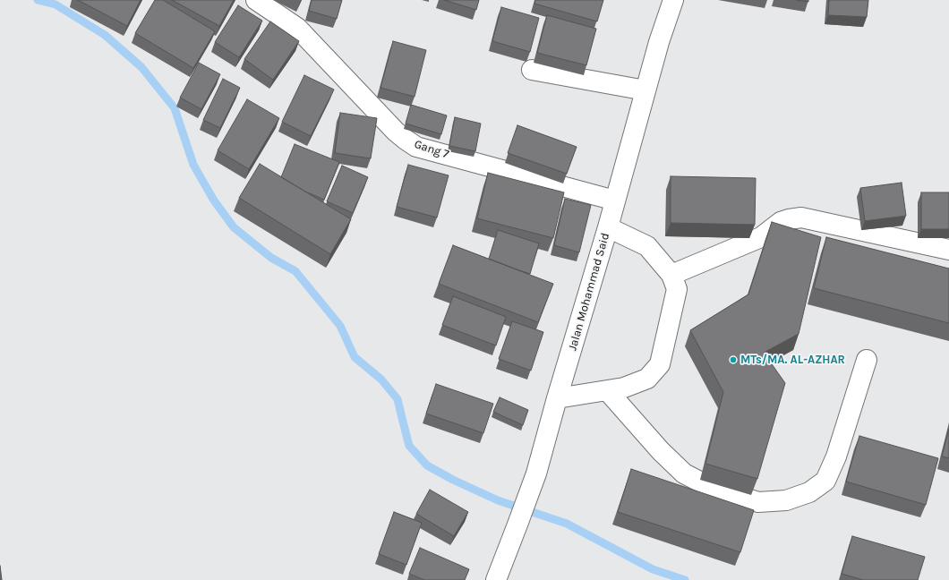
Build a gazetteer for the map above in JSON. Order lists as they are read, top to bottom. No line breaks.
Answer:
{"streets":{"street":["Gang 7","Jalan Mohammad Said"]},"crossings":[["Gang 7","Jalan Mohammad Said"]],"places":["MTs/MA. AL-AZHAR"]}
